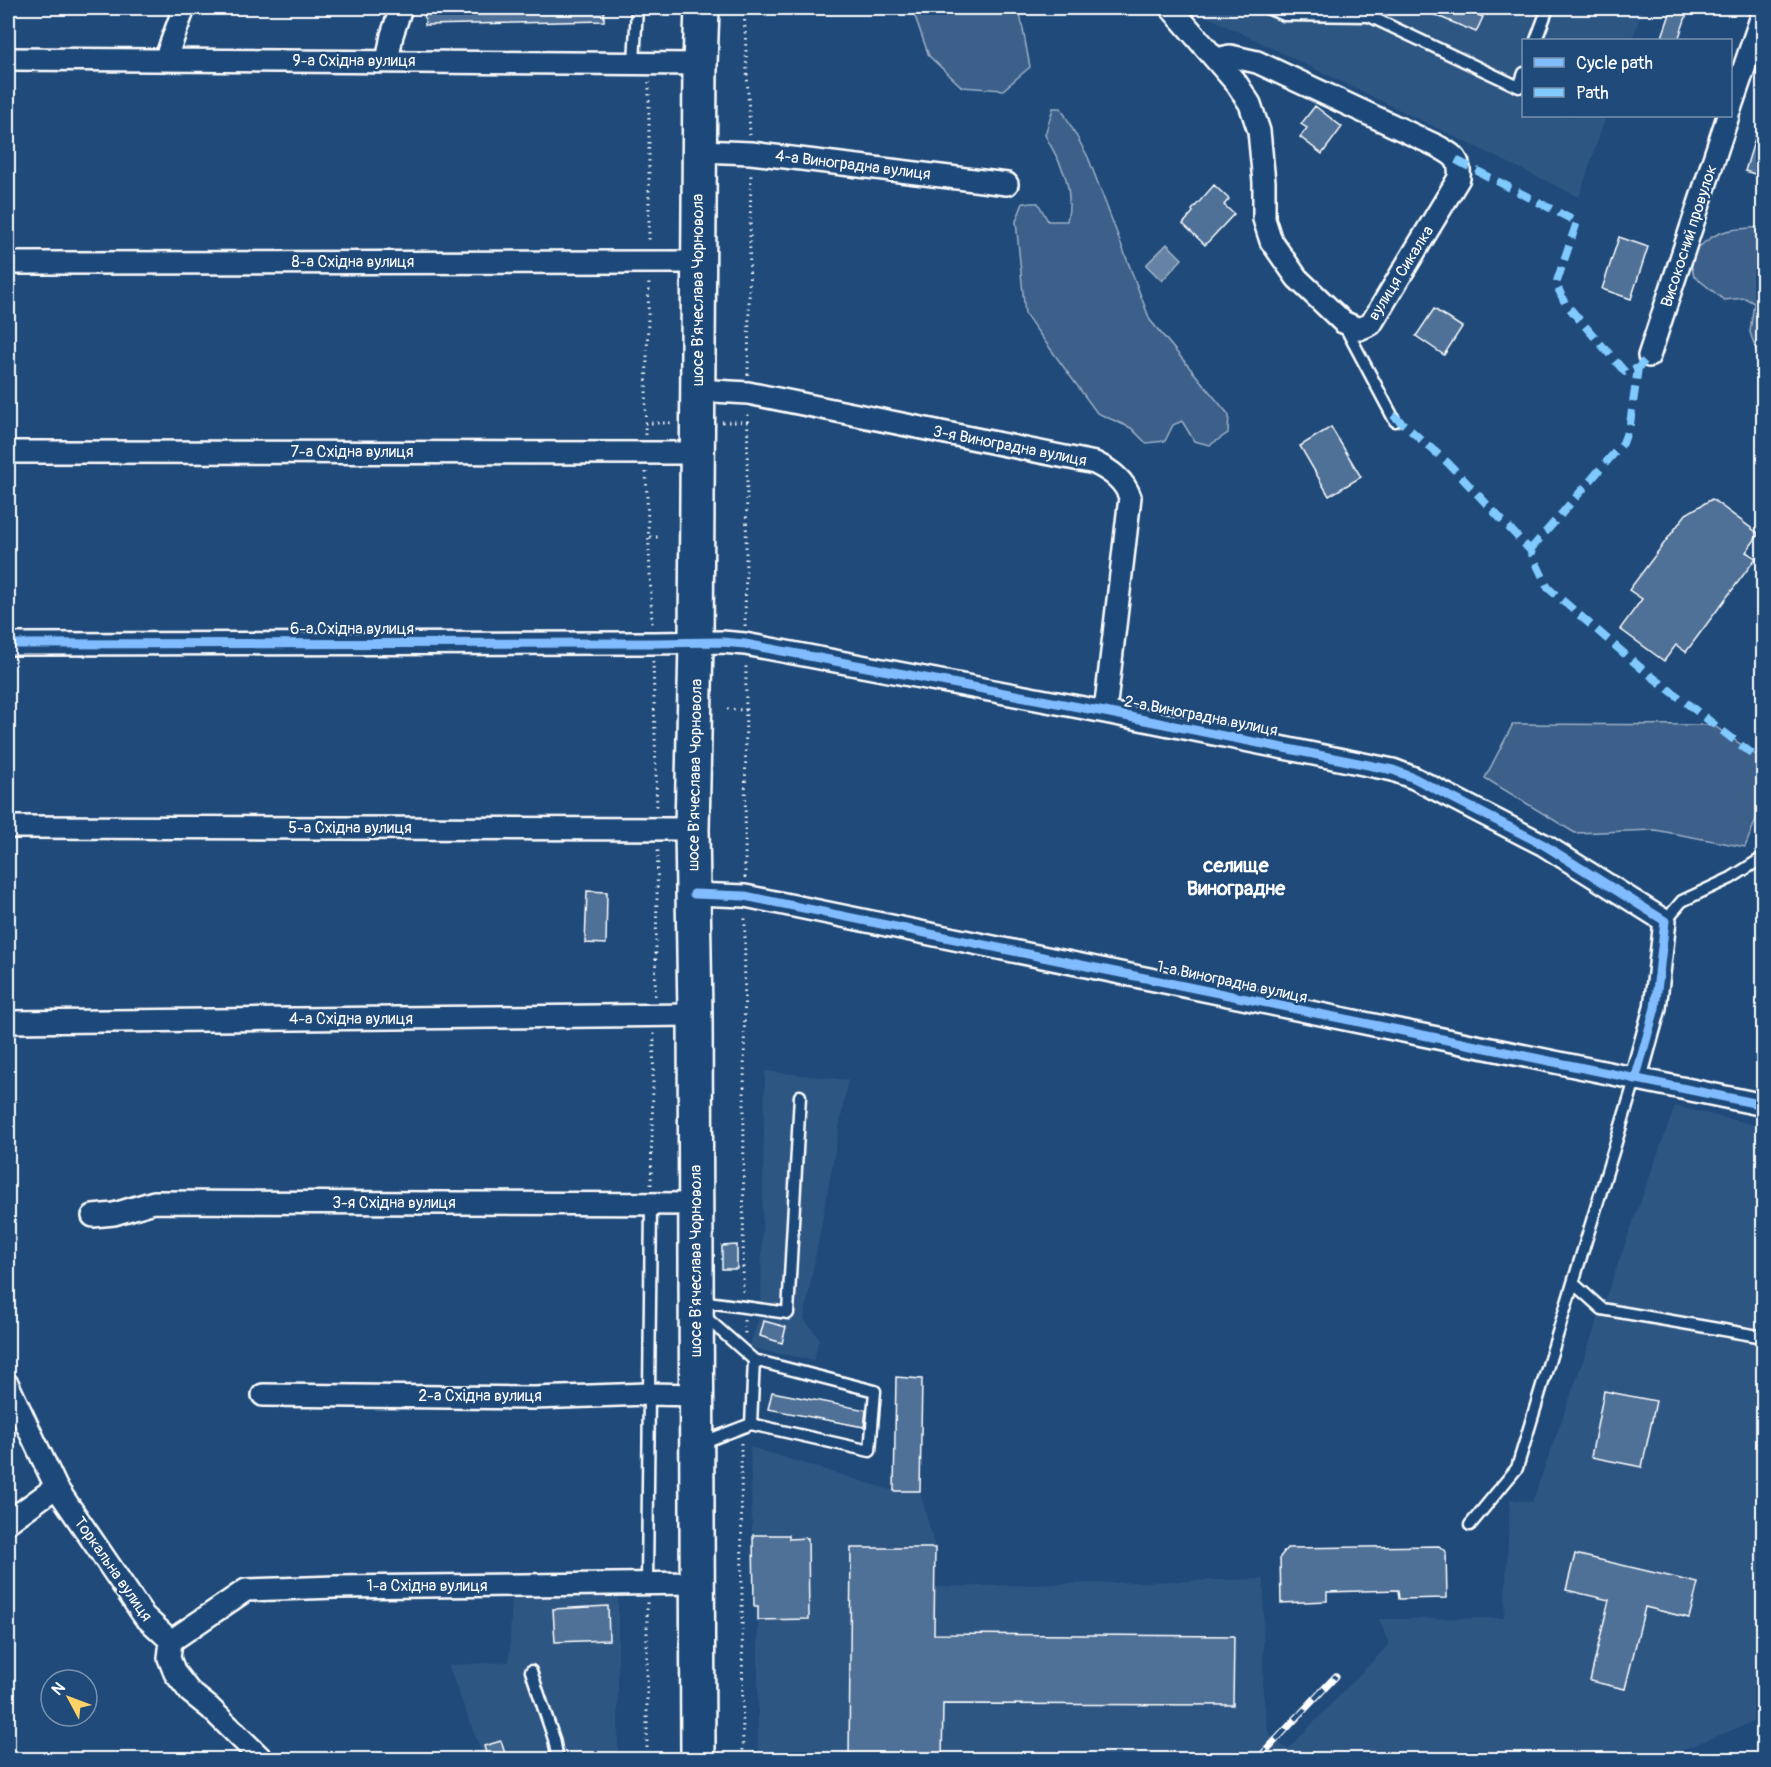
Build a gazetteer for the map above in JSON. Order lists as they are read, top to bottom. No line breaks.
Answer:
{"streets":{"main road":["шосе В'ячеслава Чорновола"],"street":["9-а Східна вулиця","4-а Виноградна вулиця","Високосний провулок","8-а Східна вулиця","вулиця Сикалка","3-я Виноградна вулиця","7-а Східна вулиця","6-а Східна вулиця","2-а Виноградна вулиця","5-а Східна вулиця","1-а Виноградна вулиця","4-а Східна вулиця","3-я Східна вулиця","2-а Східна вулиця","Торкальна вулиця","1-а Східна вулиця"]},"crossings":[["9-а Східна вулиця","шосе В'ячеслава Чорновола"],["4-а Виноградна вулиця","шосе В'ячеслава Чорновола"],["8-а Східна вулиця","шосе В'ячеслава Чорновола"],["шосе В'ячеслава Чорновола","3-я Виноградна вулиця"],["шосе В'ячеслава Чорновола","7-а Східна вулиця"],["шосе В'ячеслава Чорновола","6-а Східна вулиця"],["шосе В'ячеслава Чорновола","2-а Виноградна вулиця"],["шосе В'ячеслава Чорновола","5-а Східна вулиця"],["шосе В'ячеслава Чорновола","1-а Виноградна вулиця"],["шосе В'ячеслава Чорновола","4-а Східна вулиця"],["шосе В'ячеслава Чорновола","3-я Східна вулиця"],["шосе В'ячеслава Чорновола","2-а Східна вулиця"],["шосе В'ячеслава Чорновола","1-а Східна вулиця"],["3-я Виноградна вулиця","2-а Виноградна вулиця"],["6-а Східна вулиця","2-а Виноградна вулиця"],["Торкальна вулиця","1-а Східна вулиця"]],"districts":["селище Виноградне"],"legend":["Cycle path","Path"],"north":"top left"}
